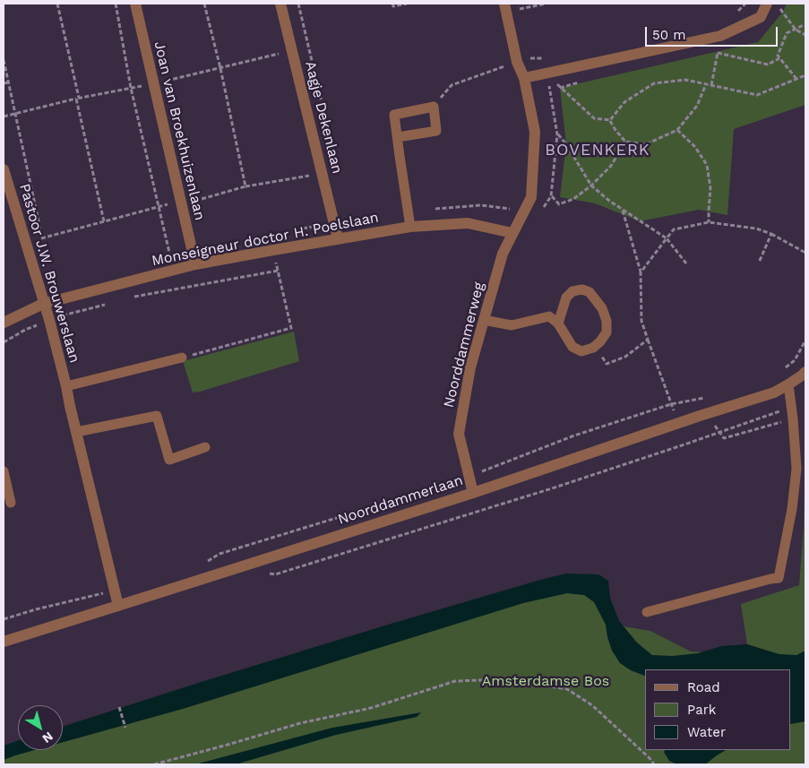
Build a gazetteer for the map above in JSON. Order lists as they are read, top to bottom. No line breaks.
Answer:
{"streets":{"street":["Aagje Dekenlaan","Joan van Broekhuizenlaan","Monseigneur doctor H. Poelslaan","Pastoor J.W. Brouwerslaan","Noorddammerweg","Noorddammerlaan"]},"crossings":[["Aagje Dekenlaan","Monseigneur doctor H. Poelslaan"],["Joan van Broekhuizenlaan","Monseigneur doctor H. Poelslaan"],["Monseigneur doctor H. Poelslaan","Pastoor J.W. Brouwerslaan"],["Monseigneur doctor H. Poelslaan","Noorddammerweg"],["Pastoor J.W. Brouwerslaan","Noorddammerlaan"],["Noorddammerweg","Noorddammerlaan"]],"districts":["BOVENKERK"],"parks":["Amsterdamse Bos"],"legend":["Road","Park","Water"],"scale_bar":"50 m","north":"bottom right"}
